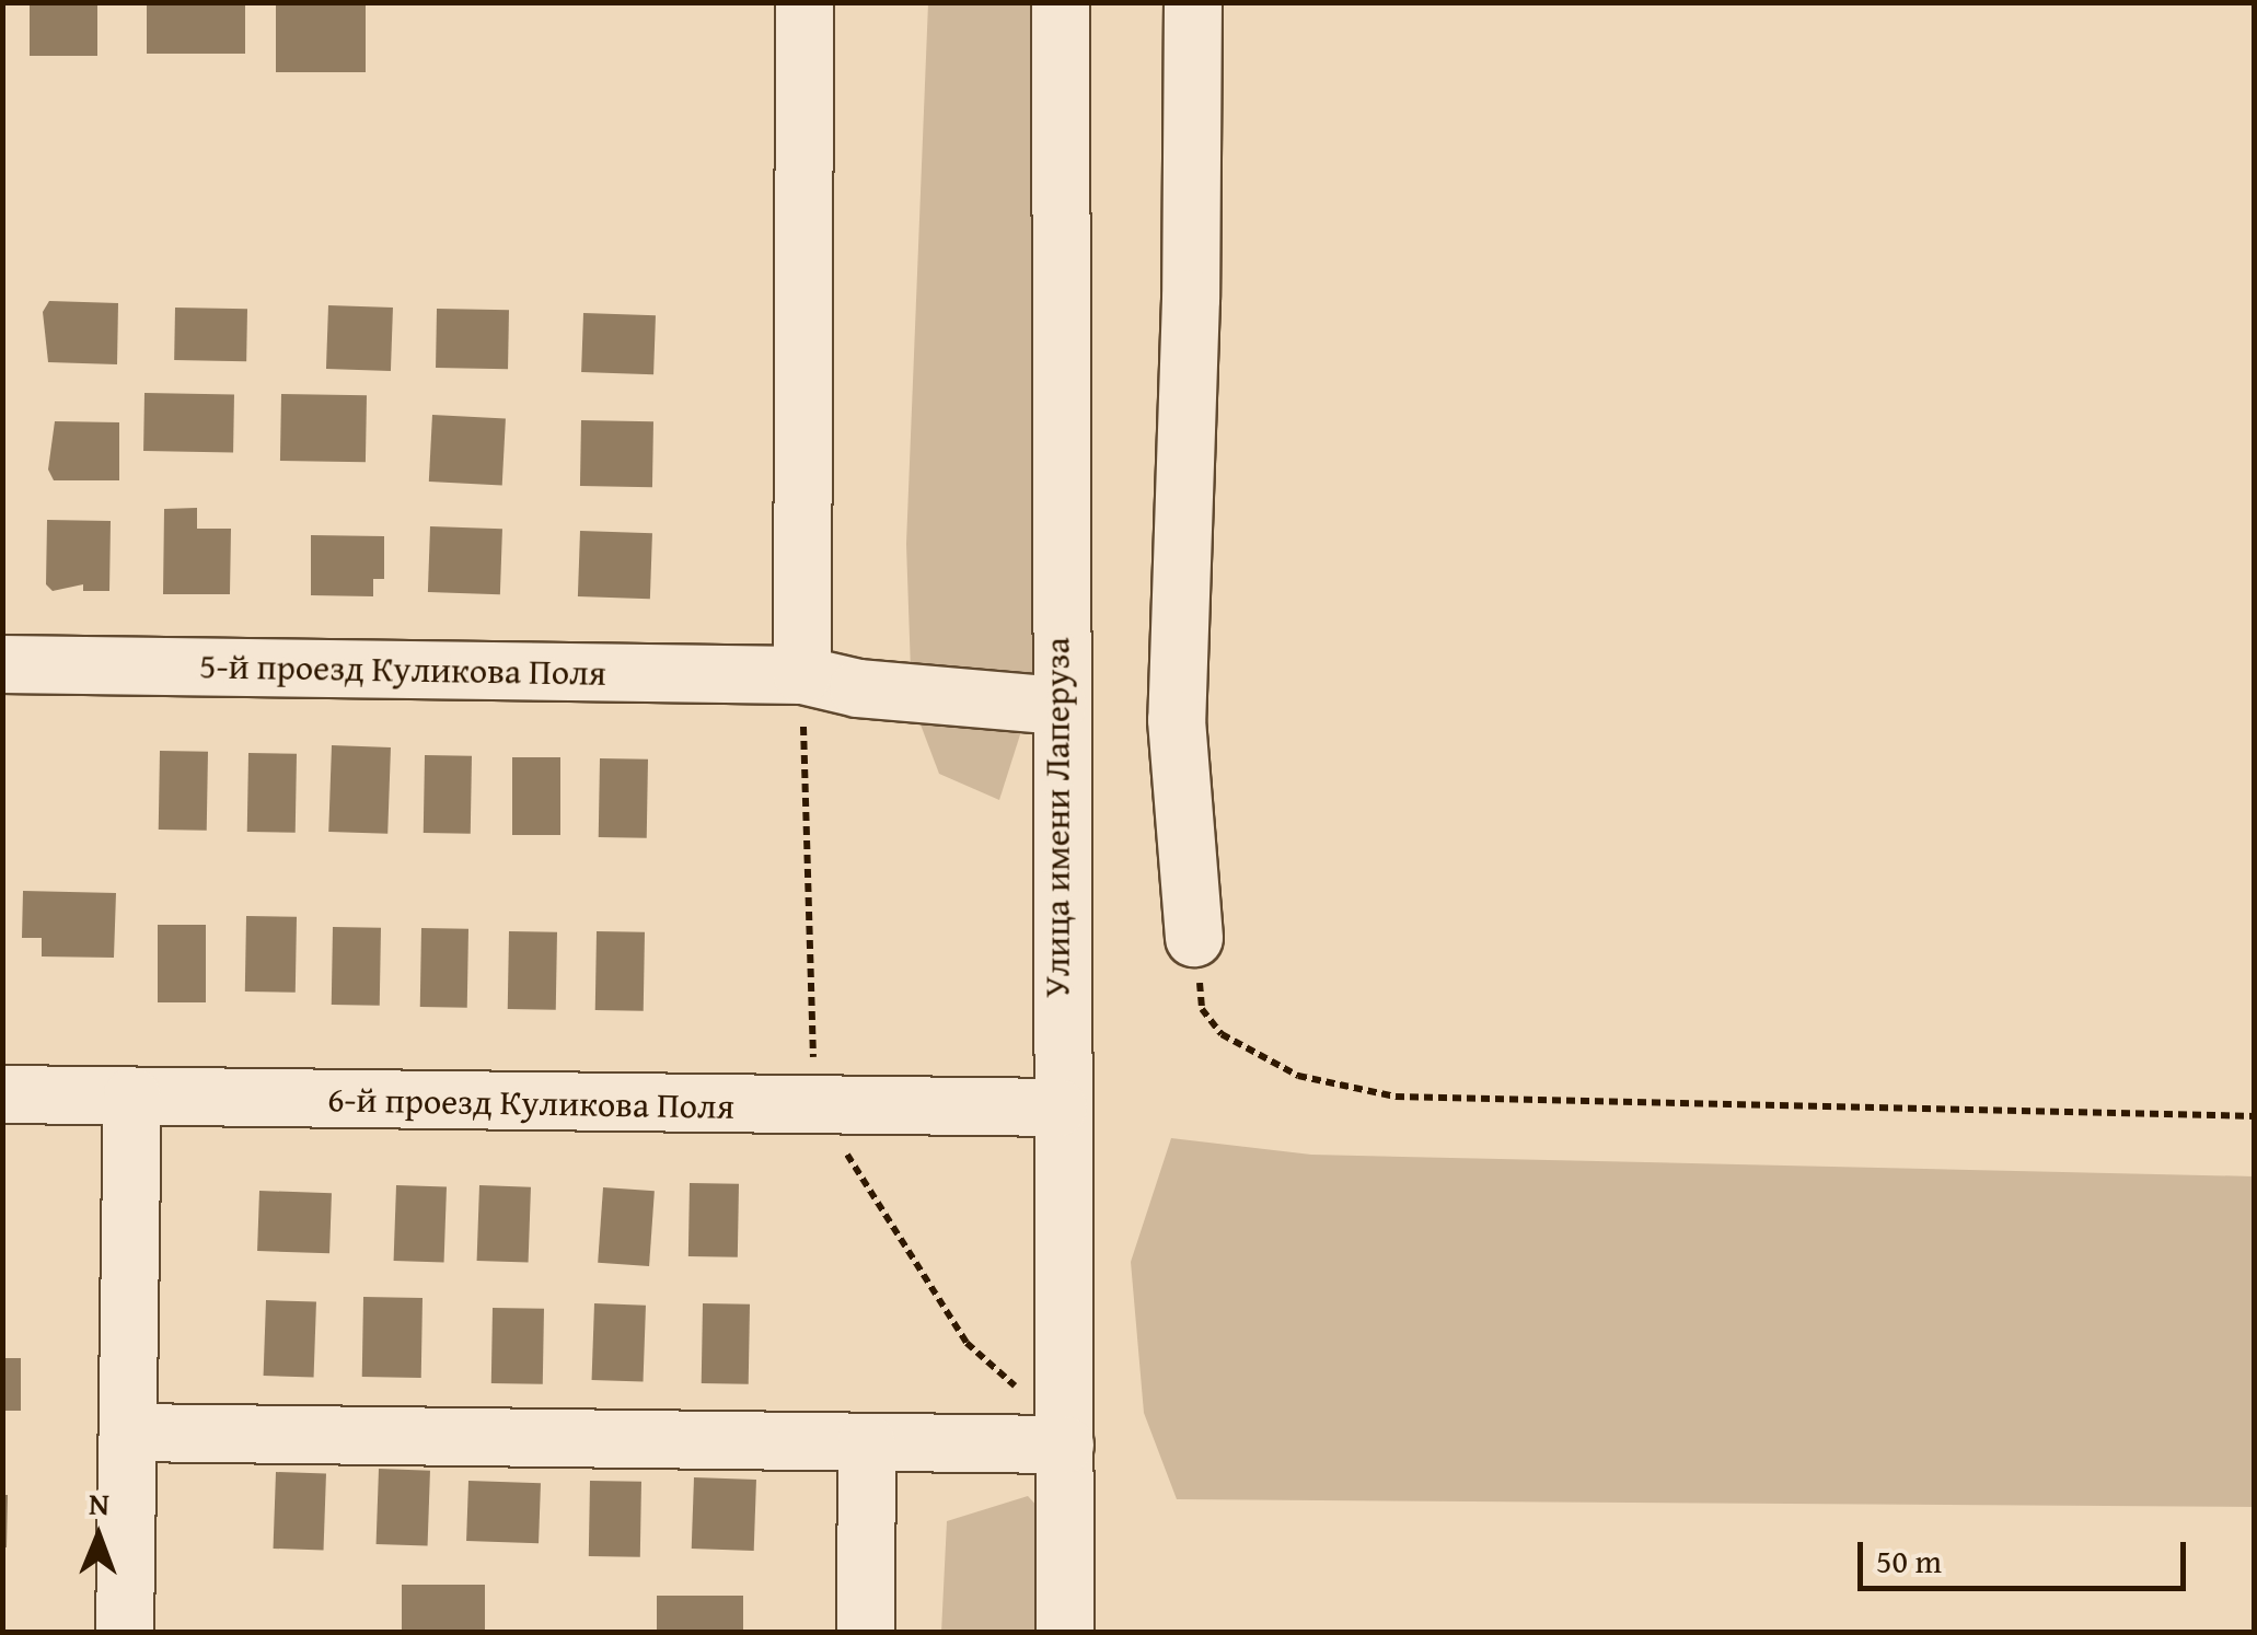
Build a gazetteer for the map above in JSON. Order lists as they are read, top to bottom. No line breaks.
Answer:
{"streets":{"street":["5-й проезд Куликова Поля","Улица имени Лаперуза","6-й проезд Куликова Поля"]},"crossings":[["5-й проезд Куликова Поля","Улица имени Лаперуза"],["Улица имени Лаперуза","6-й проезд Куликова Поля"]],"scale_bar":"50 m","north":"top"}
